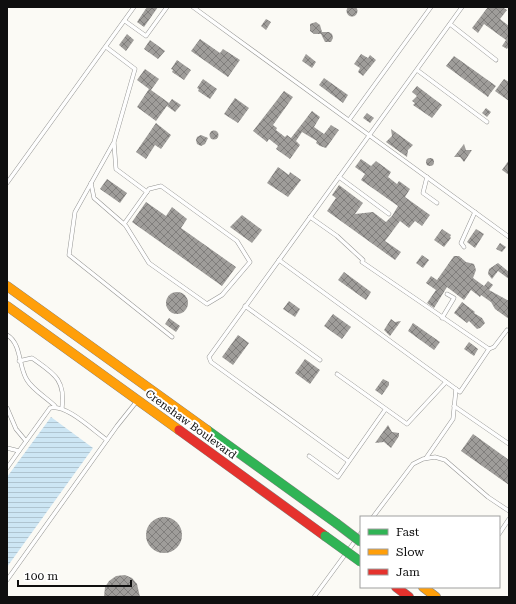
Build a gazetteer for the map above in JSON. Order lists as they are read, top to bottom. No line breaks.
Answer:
{"streets":{"main road":["Crenshaw Boulevard"]},"legend":["Fast","Slow","Jam"],"scale_bar":"100 m"}
